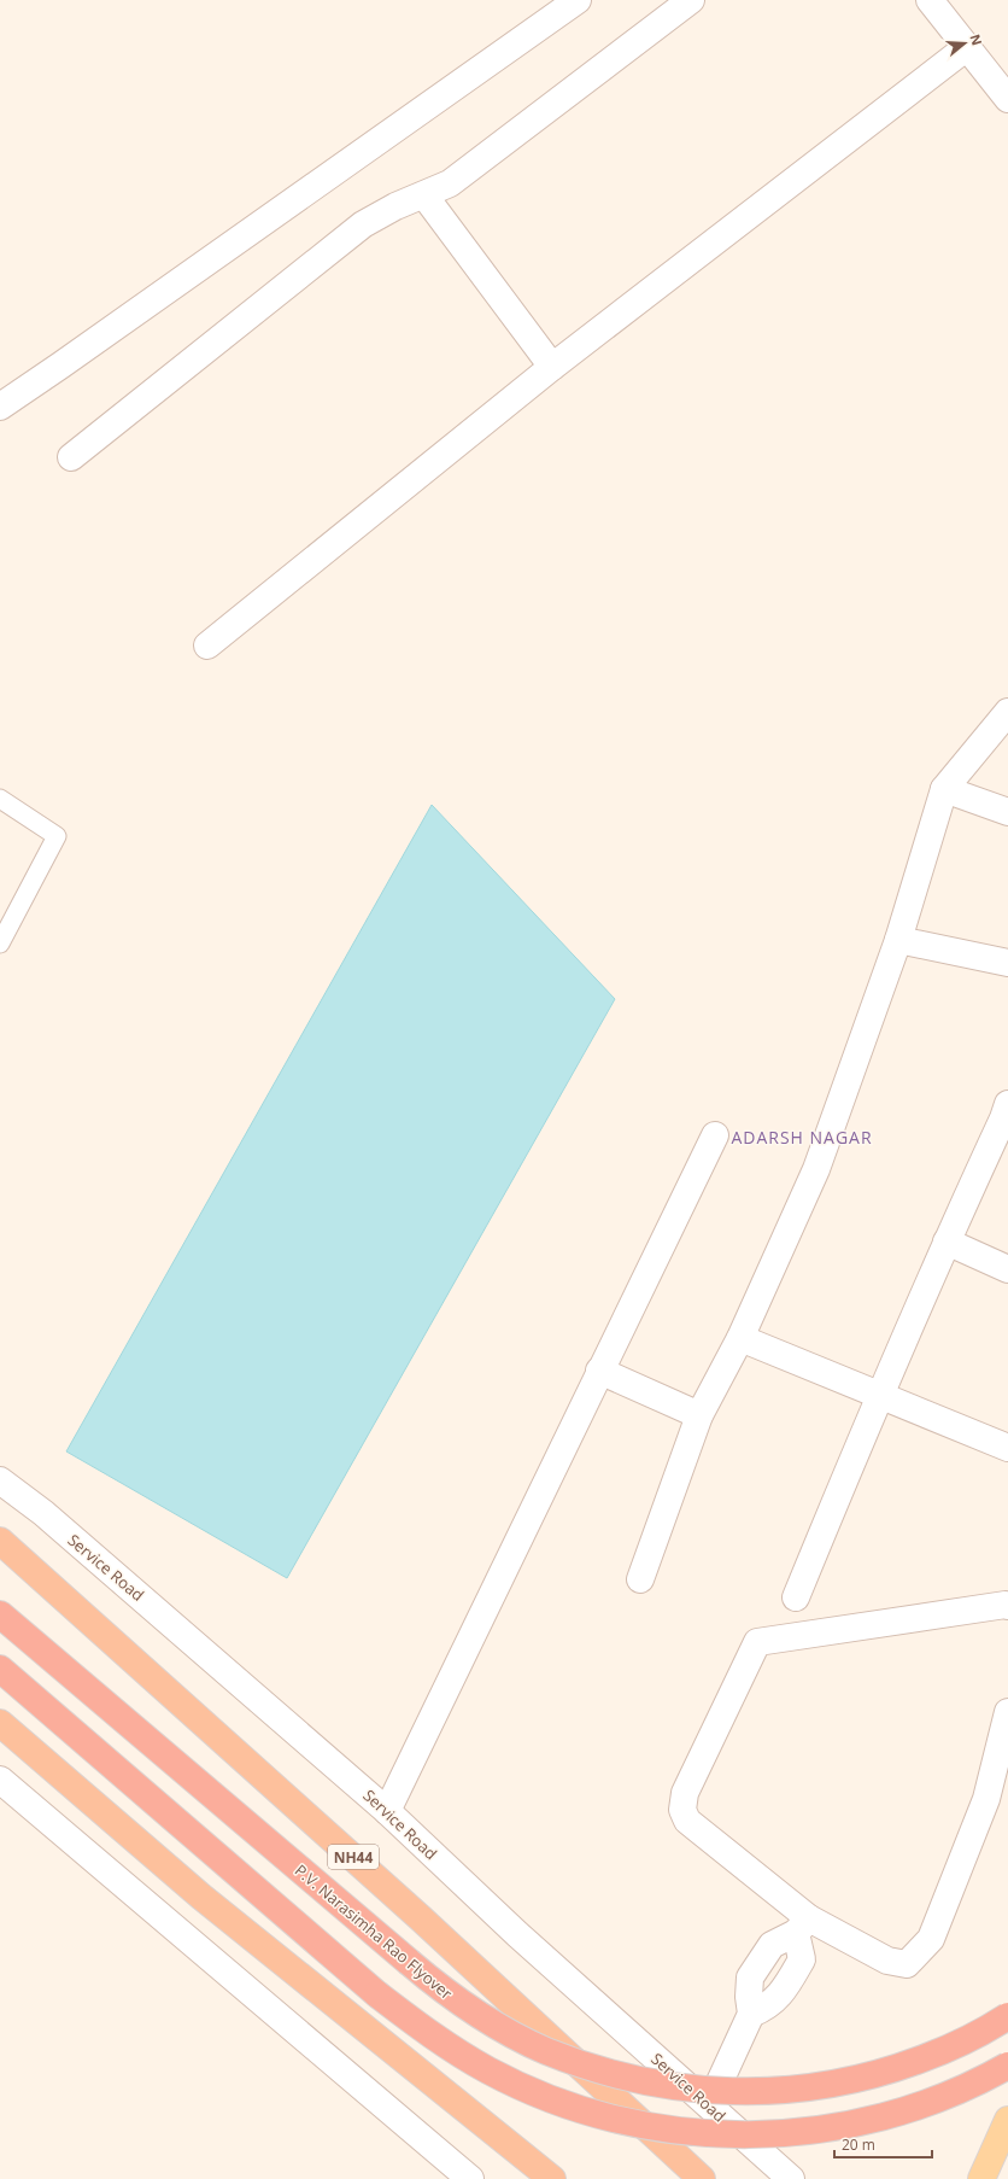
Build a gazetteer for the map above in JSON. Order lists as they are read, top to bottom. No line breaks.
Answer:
{"streets":{"highway":["NH44","P.V. Narasimha Rao Flyover"],"street":["Service Road"]},"districts":["ADARSH NAGAR"],"scale_bar":"20 m","north":"right"}
